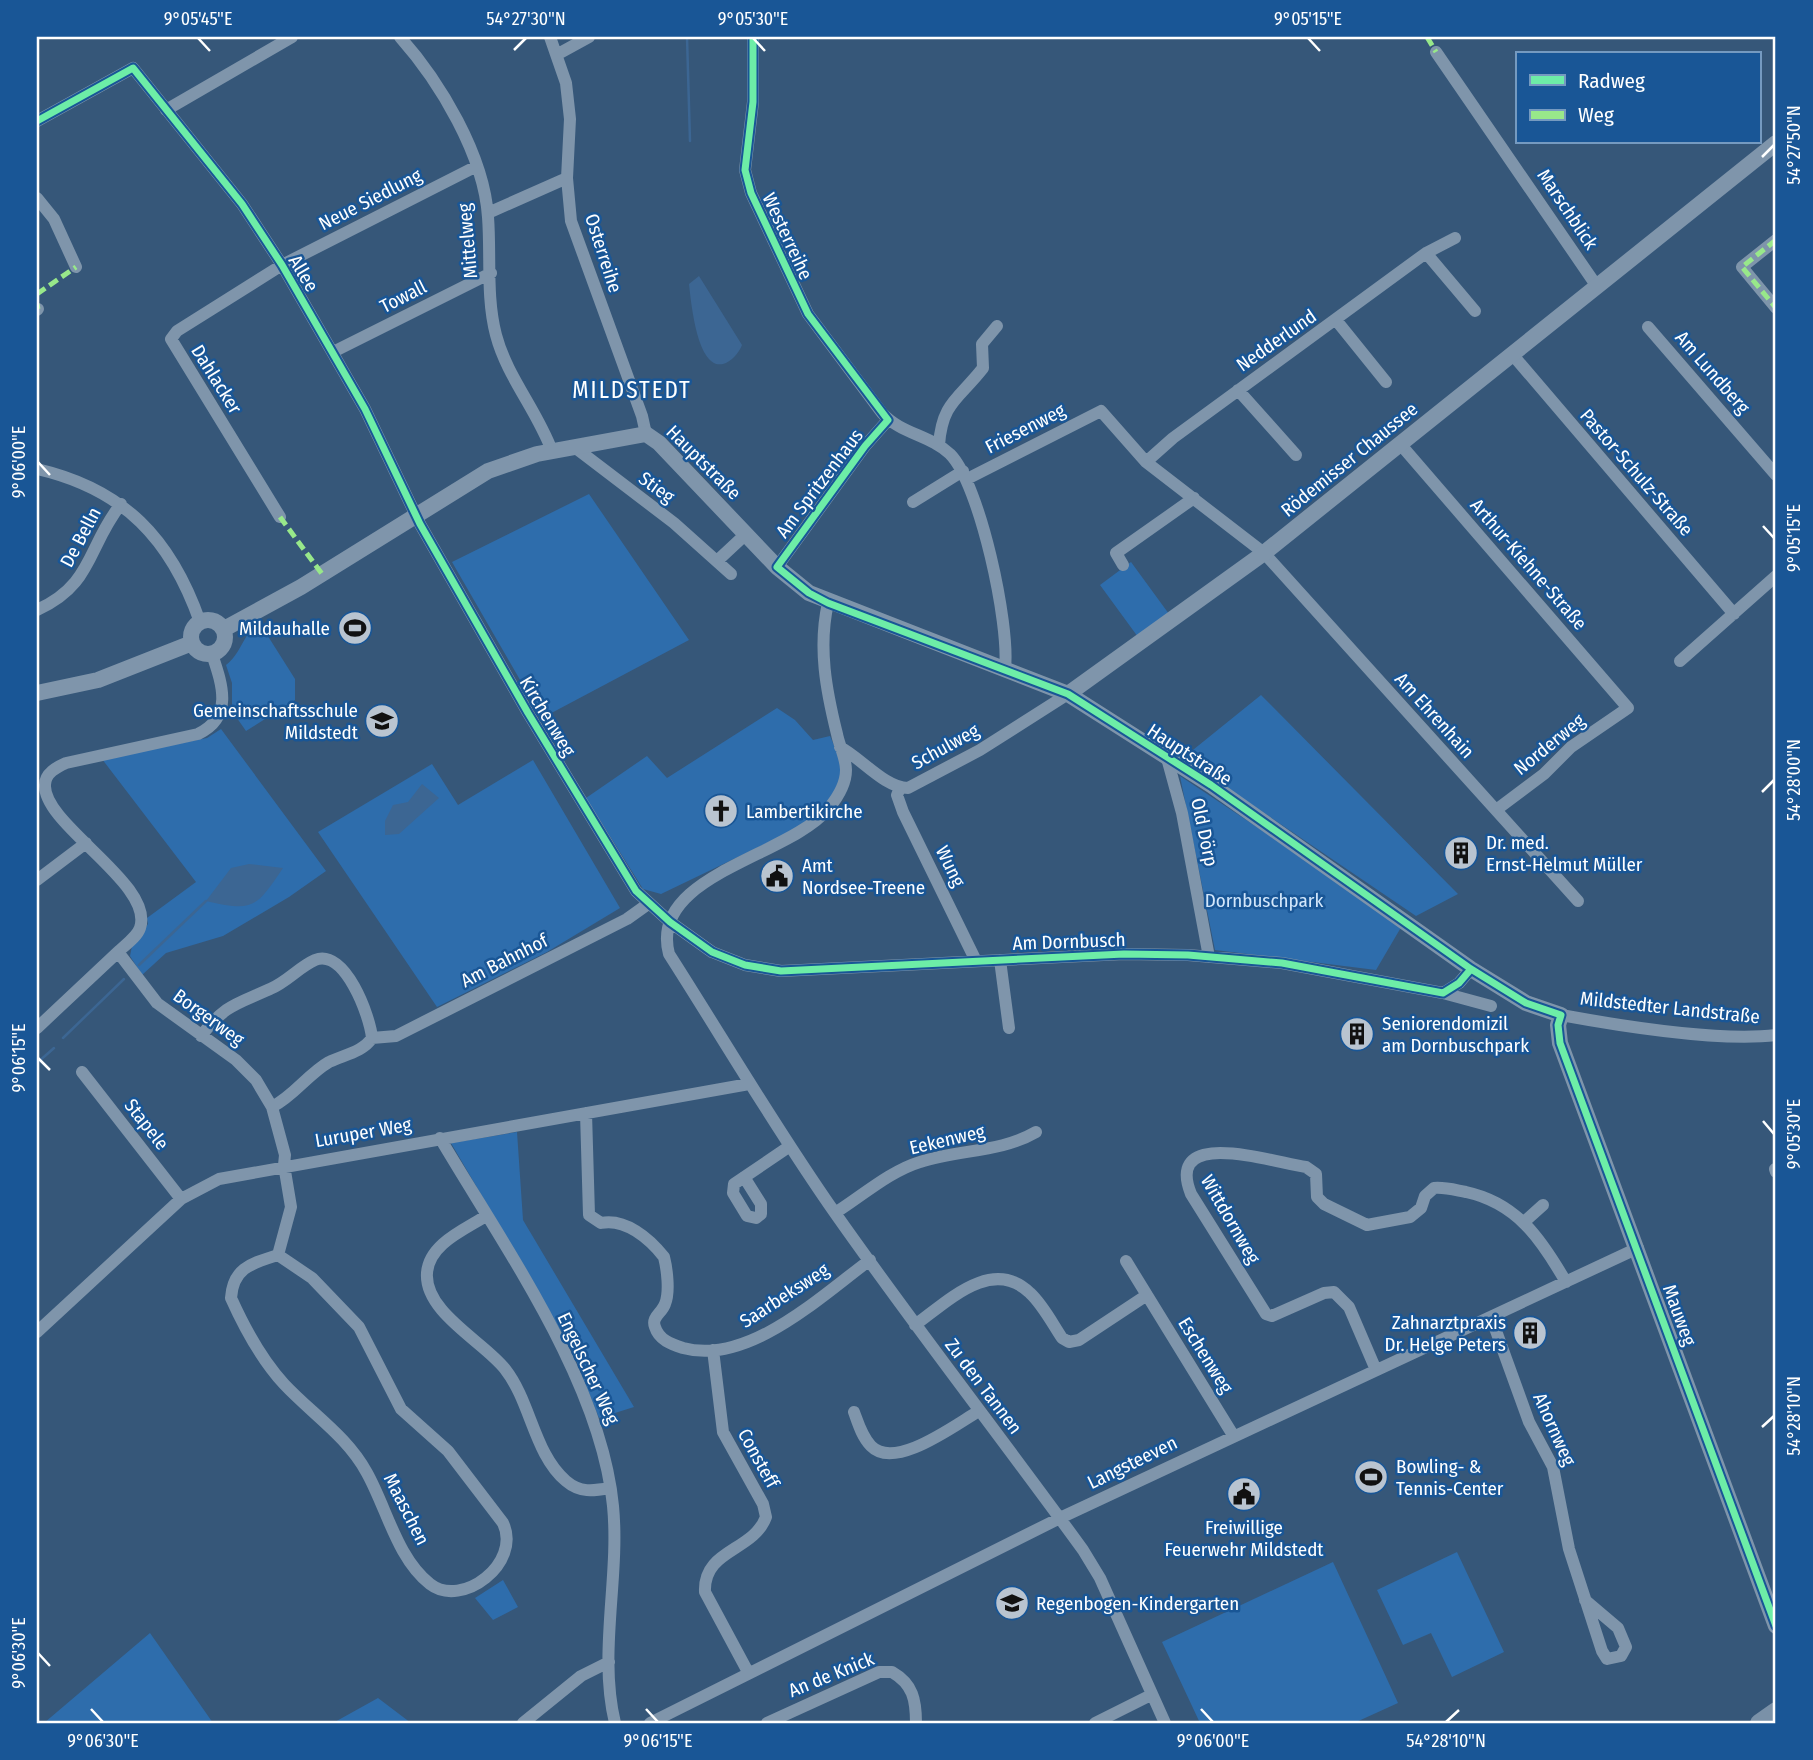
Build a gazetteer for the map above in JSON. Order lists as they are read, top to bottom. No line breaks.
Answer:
{"streets":{"street":["Neue Siedlung","Marschblick","Westerreihe","Mittelweg","Osterreihe","Allee","Towall","Nedderlund","Am Lundberg","Dahlacker","Friesenweg","Rödemisser Chaussee","Hauptstraße","Pastor-Schulz-Straße","Am Spritzenhaus","Stieg","De Belln","Arthur-Kiehne-Straße","Am Ehrenhain","Kirchenweg","Norderweg","Schulweg","Old Dörp","Wung","Am Dornbusch","Am Bahnhof","Mildstedter Landstraße","Borgerweg","Stapele","Luruper Weg","Eekenweg","Wittdornweg","Saarbeksweg","Mauweg","Eschenweg","Engelscher Weg","Zu den Tannen","Ahornweg","Consteff","Langsteeven","Maaschen","An de Knick"]},"crossings":[["Neue Siedlung","Mittelweg"],["Neue Siedlung","Allee"],["Neue Siedlung","Dahlacker"],["Marschblick","Rödemisser Chaussee"],["Westerreihe","Friesenweg"],["Westerreihe","Hauptstraße"],["Westerreihe","Am Spritzenhaus"],["Mittelweg","Towall"],["Mittelweg","Hauptstraße"],["Osterreihe","Hauptstraße"],["Allee","Towall"],["Allee","Dahlacker"],["Allee","Hauptstraße"],["Allee","Kirchenweg"],["Nedderlund","Am Ehrenhain"],["Friesenweg","Am Ehrenhain"],["Rödemisser Chaussee","Hauptstraße"],["Rödemisser Chaussee","Pastor-Schulz-Straße"],["Rödemisser Chaussee","Arthur-Kiehne-Straße"],["Rödemisser Chaussee","Am Ehrenhain"],["Rödemisser Chaussee","Schulweg"],["Hauptstraße","Am Spritzenhaus"],["Hauptstraße","Stieg"],["Hauptstraße","Kirchenweg"],["Hauptstraße","Schulweg"],["Hauptstraße","Old Dörp"],["Hauptstraße","Mildstedter Landstraße"],["Hauptstraße","Mauweg"],["Arthur-Kiehne-Straße","Norderweg"],["Am Ehrenhain","Norderweg"],["Kirchenweg","Am Dornbusch"],["Kirchenweg","Am Bahnhof"],["Schulweg","Wung"],["Old Dörp","Am Dornbusch"],["Wung","Am Dornbusch"],["Mildstedter Landstraße","Mauweg"],["Borgerweg","Luruper Weg"],["Stapele","Luruper Weg"],["Luruper Weg","Saarbeksweg"],["Luruper Weg","Engelscher Weg"],["Luruper Weg","Zu den Tannen"],["Eekenweg","Zu den Tannen"],["Wittdornweg","Langsteeven"],["Saarbeksweg","Zu den Tannen"],["Saarbeksweg","Consteff"],["Mauweg","Langsteeven"],["Eschenweg","Langsteeven"],["Zu den Tannen","Langsteeven"],["Ahornweg","Langsteeven"],["Consteff","Langsteeven"]],"districts":["MILDSTEDT"],"parks":["Dornbuschpark"],"places":{"sports":["Mildauhalle","Bowling- & Tennis-Center"],"school or university":["Gemeinschaftsschule Mildstedt","Regenbogen-Kindergarten"],"church":["Lambertikirche"],"building":["Dr. med. Ernst-Helmut Müller","Seniorendomizil am Dornbuschpark","Zahnarztpraxis Dr. Helge Peters"],"public building":["Amt Nordsee-Treene","Freiwillige Feuerwehr Mildstedt"]},"legend":["Radweg","Weg"],"coordinates":["9°05'45\"E","54°27'30\"N","9°05'30\"E","9°05'15\"E","54°27'50\"N","9°06'00\"E","54°28'00\"N","9°06'15\"E","54°28'10\"N","9°06'30\"E"]}
